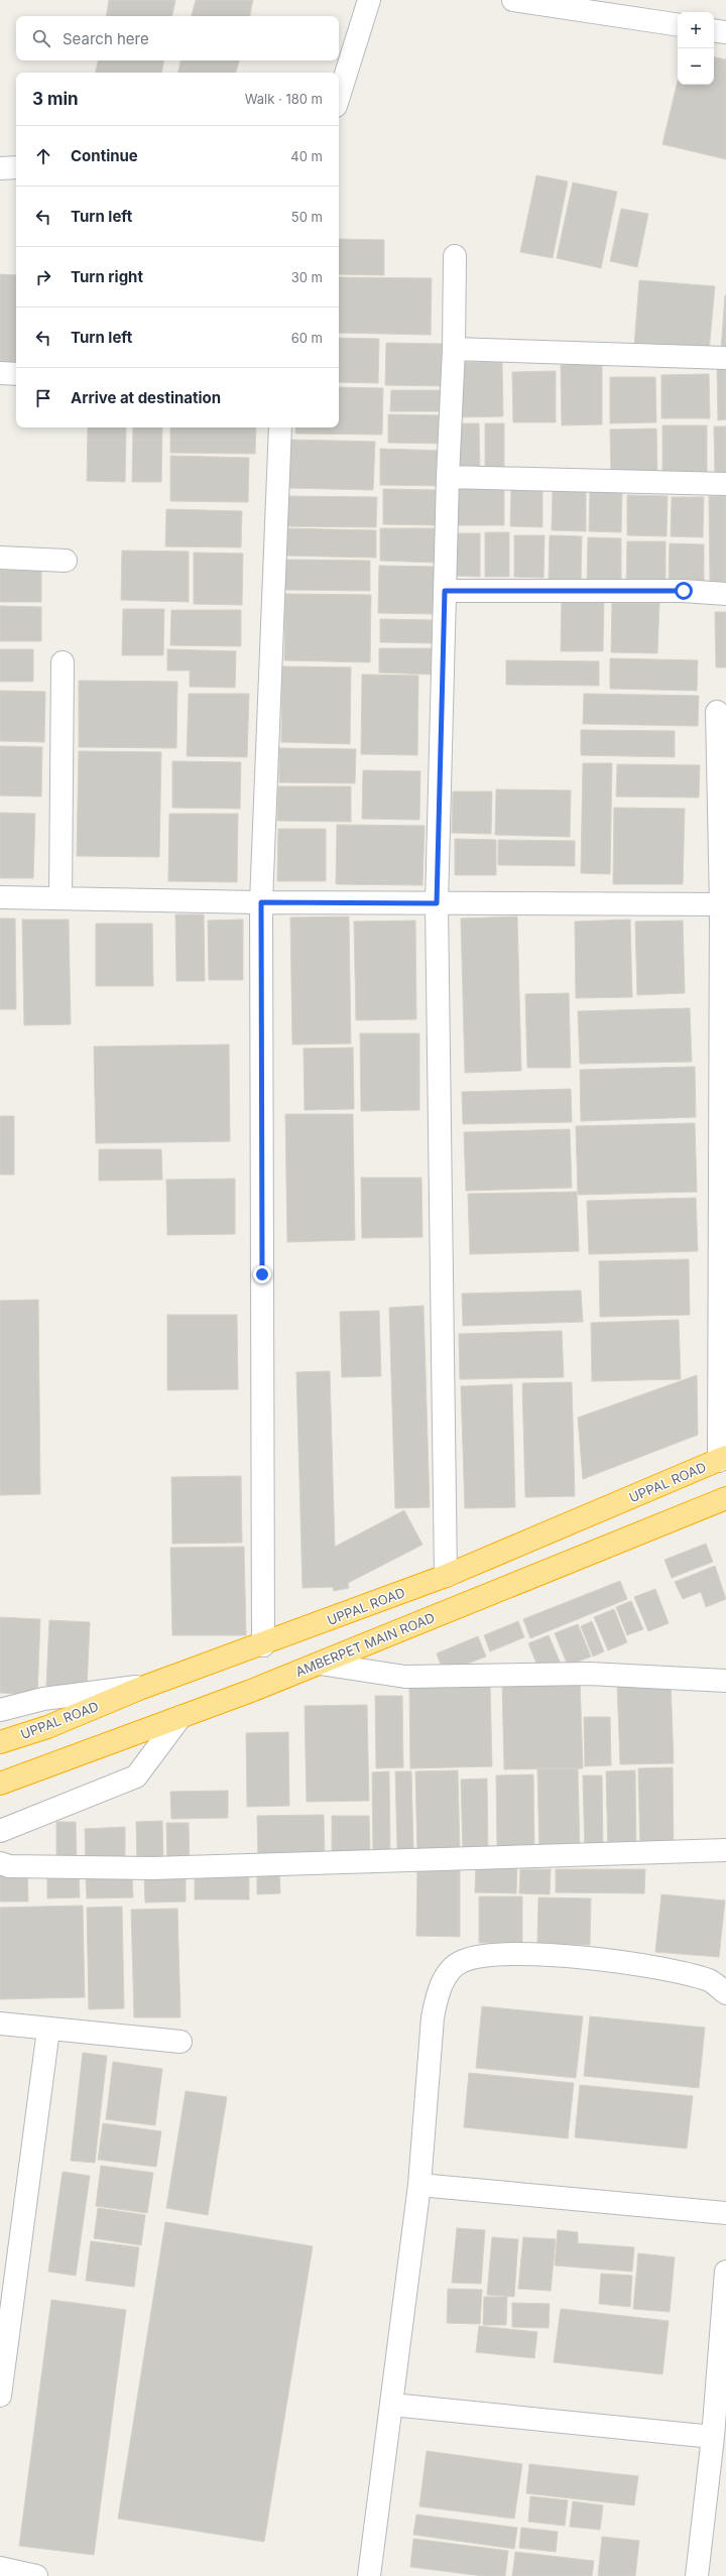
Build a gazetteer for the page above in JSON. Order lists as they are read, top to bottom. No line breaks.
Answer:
{"streets":{"highway":["UPPAL ROAD","AMBERPET MAIN ROAD"]},"page":{"map_buttons":["+","−"],"search":"Search here","heading":["3 min","Walk · 180 m"],"list":[["Continue","40 m"],["Turn left","50 m"],["Turn right","30 m"],["Turn left","60 m"],"Arrive at destination"]}}
